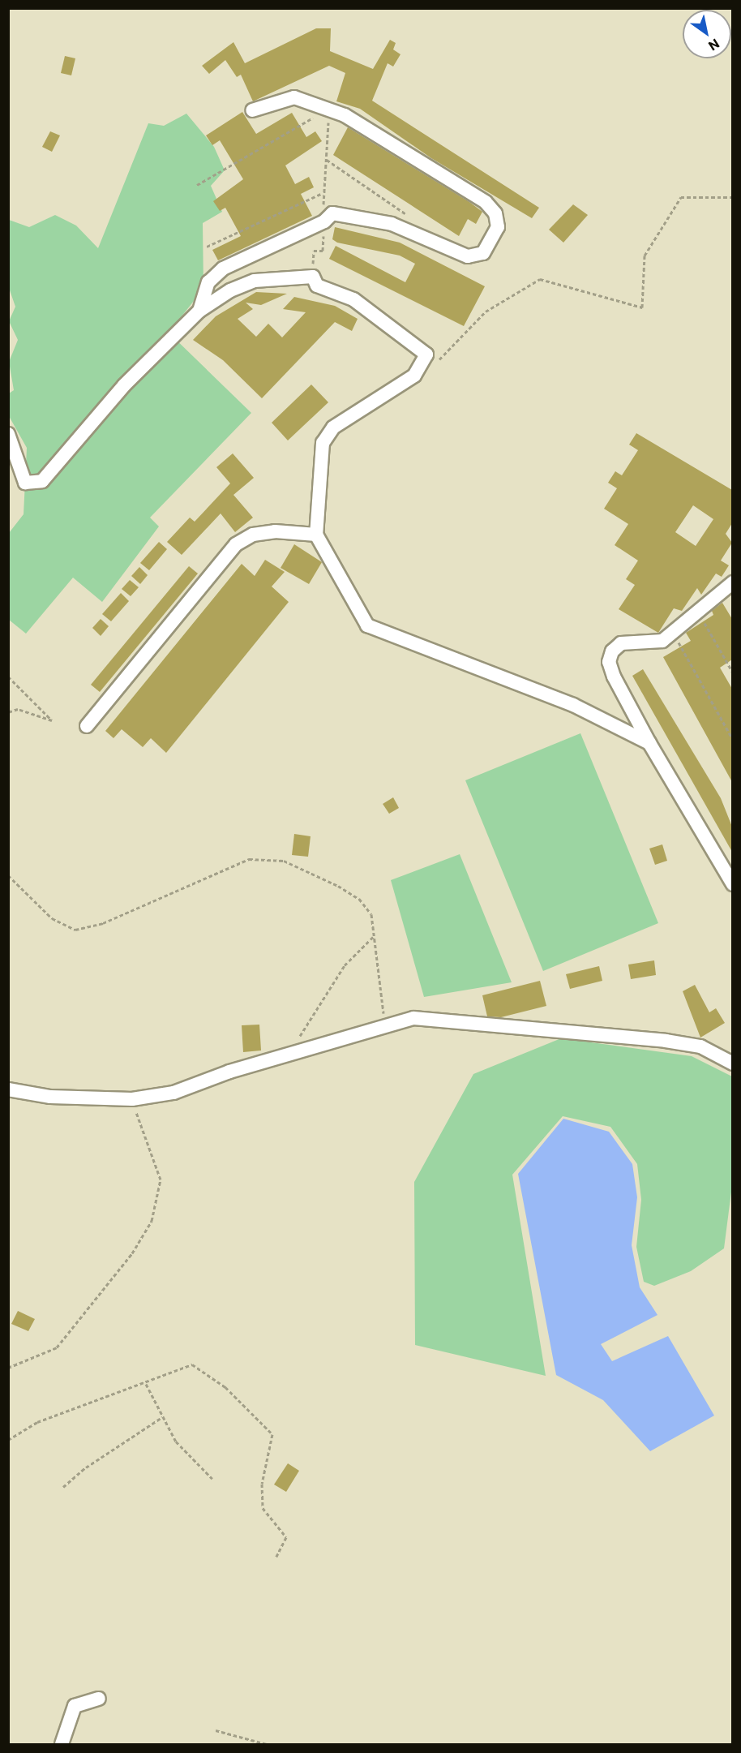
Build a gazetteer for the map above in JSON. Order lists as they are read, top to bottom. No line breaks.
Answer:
{"north":"bottom right"}
